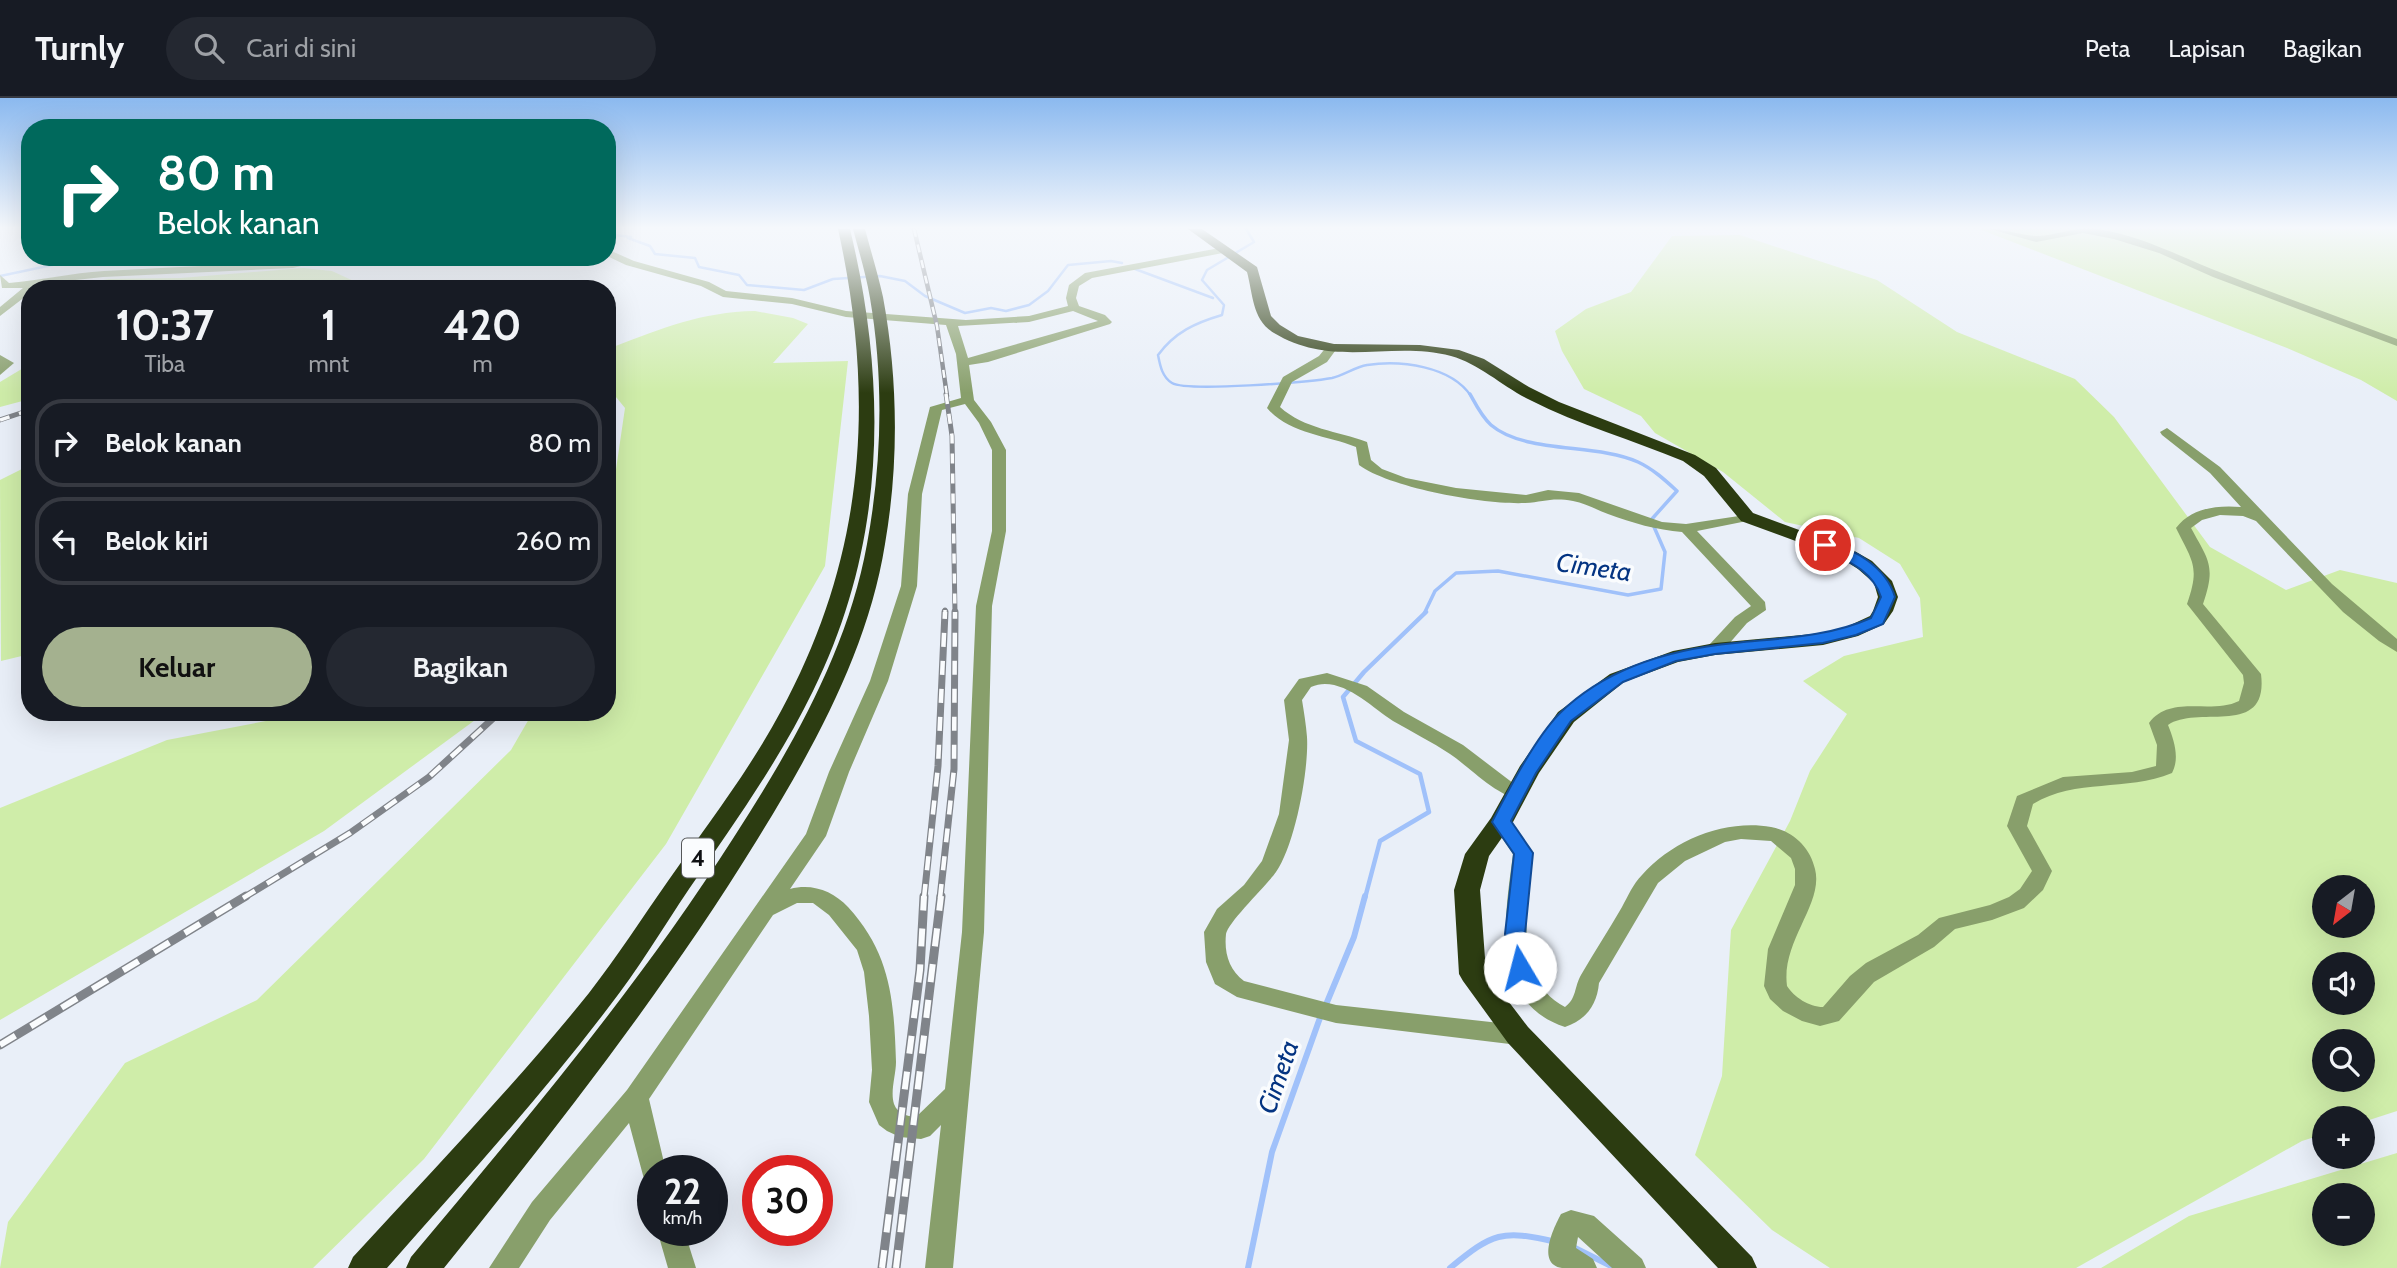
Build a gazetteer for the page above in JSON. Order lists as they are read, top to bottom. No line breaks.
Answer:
{"streets":{"highway":["4"]},"water":["Cimeta"],"north":"bottom left","page":{"header":"Turnly","search":"Cari di sini","nav":["Peta","Lapisan","Bagikan"],"turn":["80 m","Belok kanan"],"eta":["10:37","Tiba","1","mnt","420","m"],"list":[{"name":"Belok kanan","value":"80 m"},{"name":"Belok kiri","value":"260 m"}],"buttons":["Keluar","Bagikan"],"map_buttons":["+","−"],"speed":"22 km/h","limit":"30"}}
